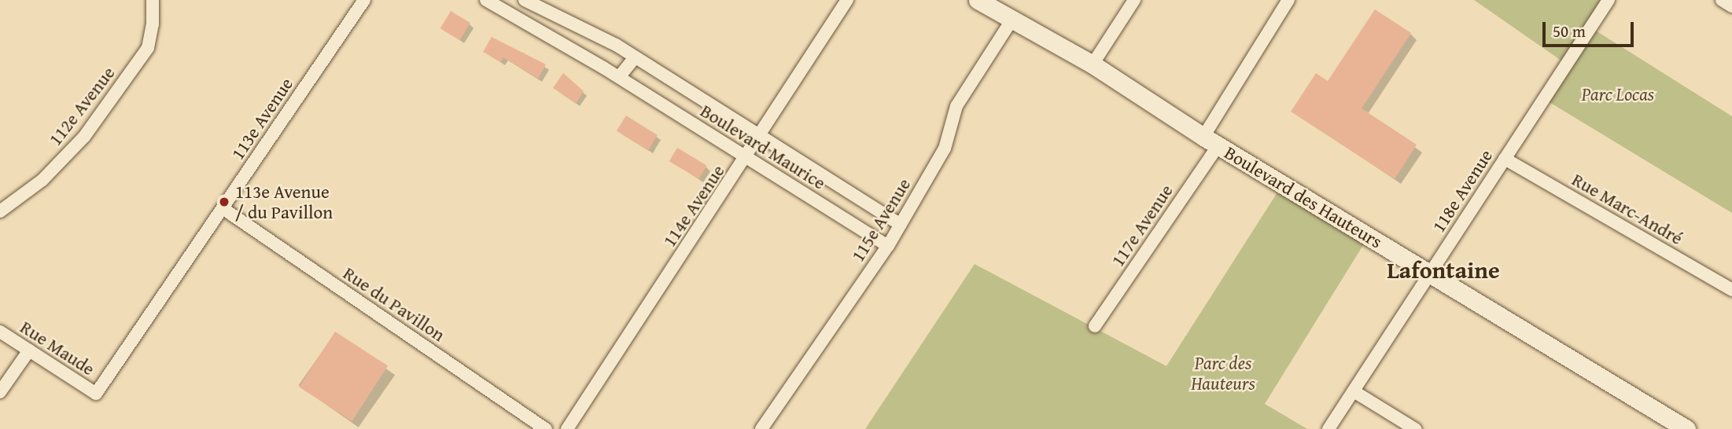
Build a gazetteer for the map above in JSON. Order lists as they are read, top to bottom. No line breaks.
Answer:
{"streets":{"main road":["Boulevard des Hauteurs"],"street":["112e Avenue","113e Avenue","Boulevard Maurice","118e Avenue","114e Avenue","Rue Marc-André","115e Avenue","117e Avenue","Rue du Pavillon","Rue Maude"]},"crossings":[["113e Avenue","Rue du Pavillon"],["113e Avenue","Rue Maude"],["Boulevard Maurice","114e Avenue"],["Boulevard Maurice","115e Avenue"],["118e Avenue","Boulevard des Hauteurs"],["118e Avenue","Rue Marc-André"],["Boulevard des Hauteurs","115e Avenue"],["Boulevard des Hauteurs","117e Avenue"]],"districts":["Lafontaine"],"parks":["Parc Locas","Parc des Hauteurs"],"places":["113e Avenue / du Pavillon"],"scale_bar":"50 m"}
